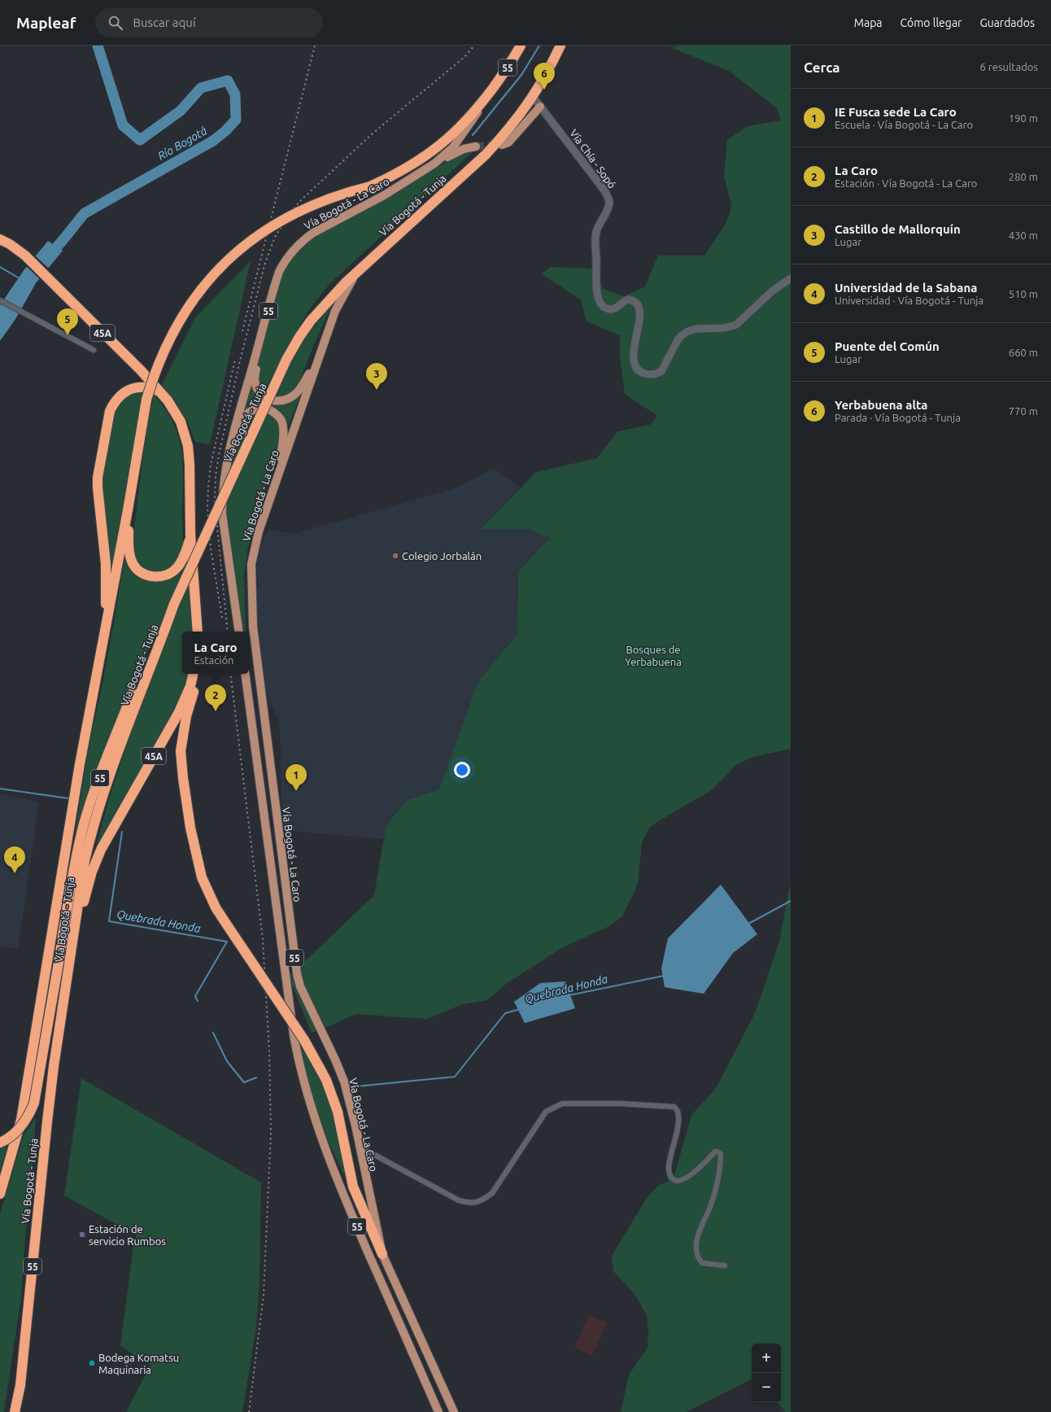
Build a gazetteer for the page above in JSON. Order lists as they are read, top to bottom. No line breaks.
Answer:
{"streets":{"highway":["55","Vía Bogotá - Tunja","45A"],"main road":["Vía Bogotá - La Caro"],"street":["Vía Chía - Sopó"]},"crossings":[["55","Vía Bogotá - Tunja"],["Vía Chía - Sopó","Vía Bogotá - Tunja"],["Vía Bogotá - La Caro","Vía Bogotá - Tunja"],["Vía Bogotá - Tunja","45A"]],"water":["Río Bogotá","Quebrada Honda"],"parks":["Bosques de Yerbabuena"],"places":["Colegio Jorbalán","Estación de servicio Rumbos","Bodega Komatsu Maquinaria"],"page":{"header":"Mapleaf","search":"Buscar aquí","nav":["Mapa","Cómo llegar","Guardados"],"heading":["Cerca","6 resultados"],"pins":["6","5","3","2","1","4"],"list":[{"mark":"1","name":"IE Fusca sede La Caro","note":"Escuela · Vía Bogotá - La Caro","value":"190 m"},{"mark":"2","name":"La Caro","note":"Estación · Vía Bogotá - La Caro","value":"280 m"},{"mark":"3","name":"Castillo de Mallorquín","note":"Lugar","value":"430 m"},{"mark":"4","name":"Universidad de la Sabana","note":"Universidad · Vía Bogotá - Tunja","value":"510 m"},{"mark":"5","name":"Puente del Común","note":"Lugar","value":"660 m"},{"mark":"6","name":"Yerbabuena alta","note":"Parada · Vía Bogotá - Tunja","value":"770 m"}],"popup":["La Caro","Estación"],"map_buttons":["+","−"]}}
